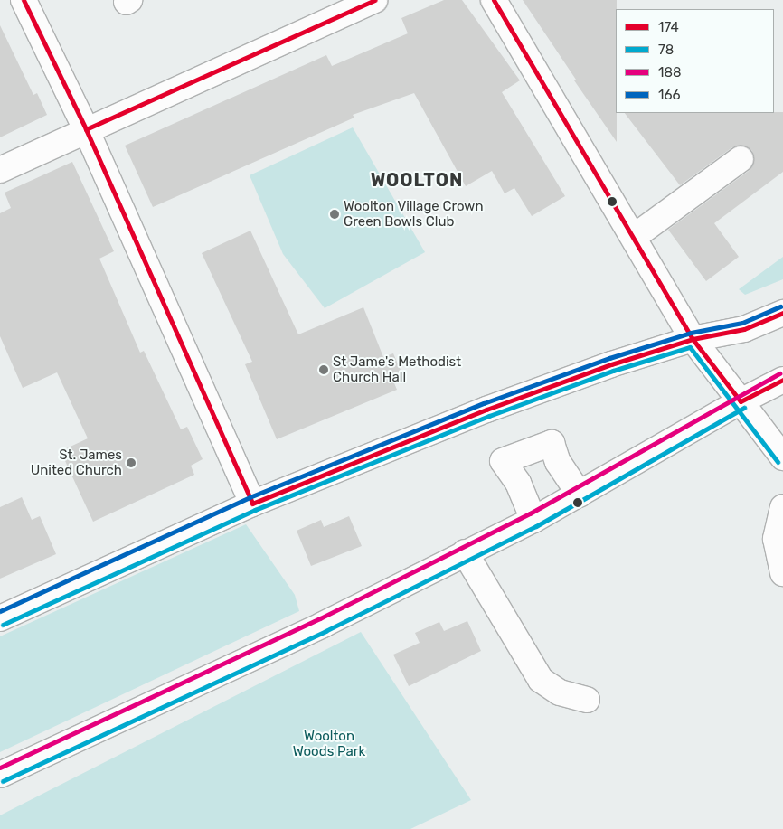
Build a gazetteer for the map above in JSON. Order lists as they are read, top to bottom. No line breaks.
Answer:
{"districts":["WOOLTON"],"parks":["Woolton Woods Park"],"places":["Woolton Village Crown Green Bowls Club","St Jame's Methodist Church Hall","St. James United Church"],"lines":["transit line 174","transit line 166","transit line 78","transit line 188"],"legend":["174","78","188","166"]}
